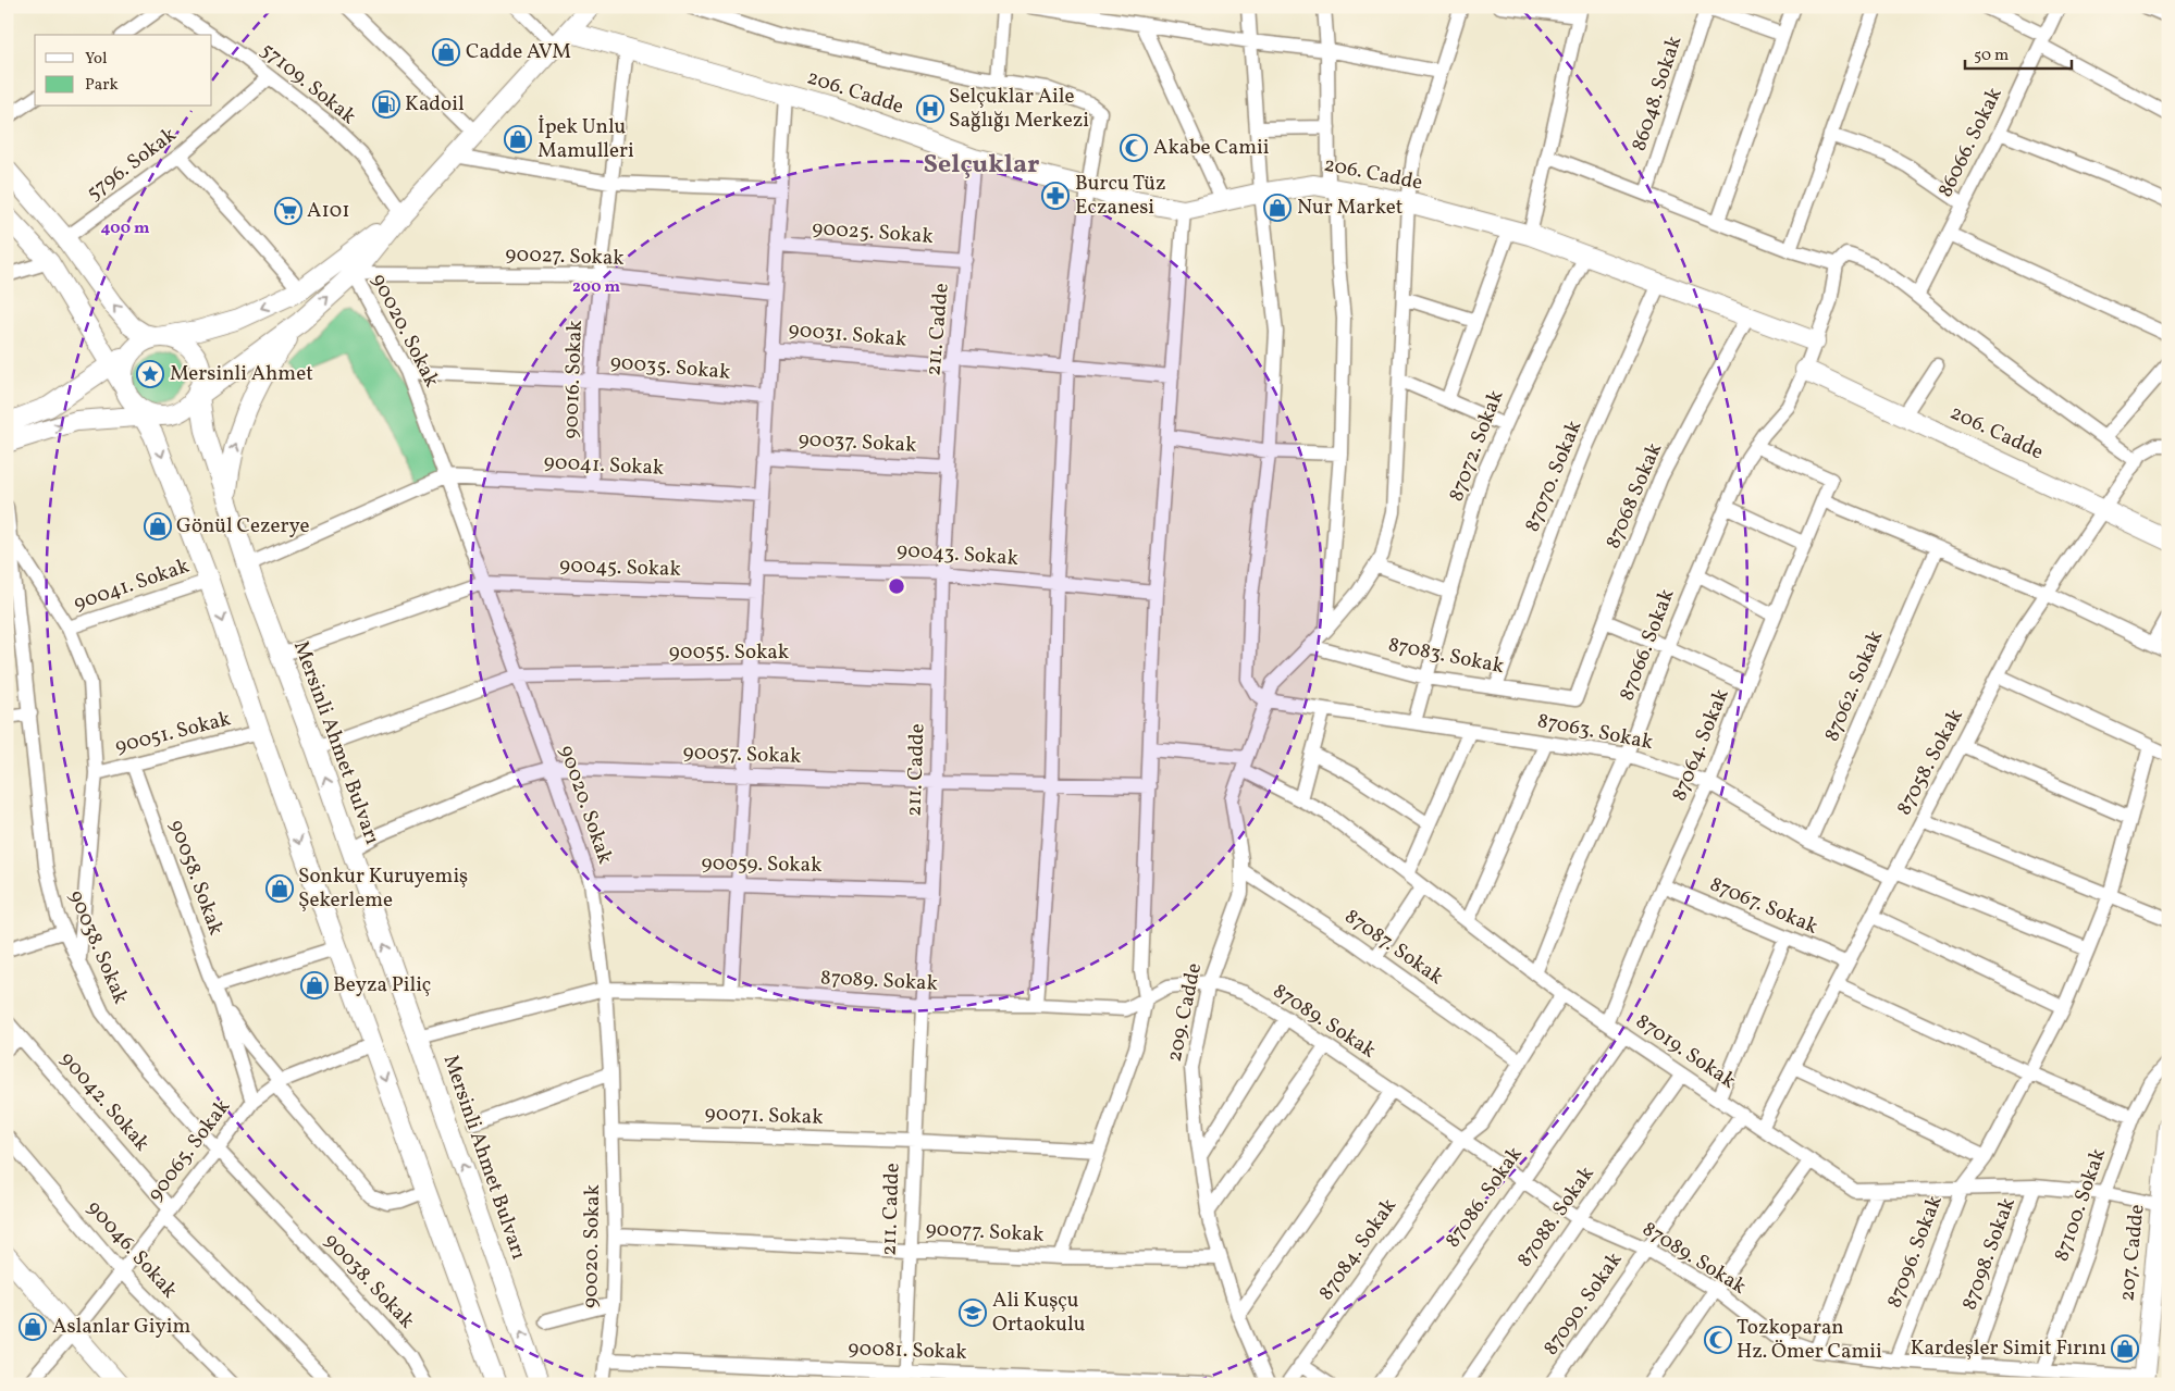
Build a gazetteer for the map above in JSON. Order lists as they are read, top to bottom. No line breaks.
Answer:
{"streets":{"street":["57109. Sokak","206. Cadde","86048. Sokak","86066. Sokak","5796. Sokak","90025. Sokak","90027. Sokak","211. Cadde","90020. Sokak","90031. Sokak","90035. Sokak","90016. Sokak","90037. Sokak","87072. Sokak","90041. Sokak","87070. Sokak","87068 Sokak","90043. Sokak","90045. Sokak","87066. Sokak","90055. Sokak","87083. Sokak","87062. Sokak","87063. Sokak","90051. Sokak","Mersinli Ahmet Bulvarı","87064. Sokak","90057. Sokak","87058. Sokak","90059. Sokak","90058. Sokak","87067. Sokak","90038. Sokak","87087. Sokak","87089. Sokak","209. Cadde","87019. Sokak","90042. Sokak","90071. Sokak","90065. Sokak","87086. Sokak","87100. Sokak","87088. Sokak","90077. Sokak","90046. Sokak","87084. Sokak","87096. Sokak","207. Cadde","87098. Sokak","87090. Sokak","90081. Sokak"]},"crossings":[["57109. Sokak","5796. Sokak"],["206. Cadde","211. Cadde"],["206. Cadde","90016. Sokak"],["206. Cadde","87072. Sokak"],["206. Cadde","87070. Sokak"],["206. Cadde","87068 Sokak"],["206. Cadde","87066. Sokak"],["206. Cadde","87058. Sokak"],["90025. Sokak","211. Cadde"],["90027. Sokak","90020. Sokak"],["90027. Sokak","90016. Sokak"],["211. Cadde","90031. Sokak"],["211. Cadde","90037. Sokak"],["211. Cadde","90043. Sokak"],["211. Cadde","90055. Sokak"],["211. Cadde","90057. Sokak"],["211. Cadde","90059. Sokak"],["211. Cadde","87089. Sokak"],["211. Cadde","90071. Sokak"],["211. Cadde","90077. Sokak"],["211. Cadde","90081. Sokak"],["90020. Sokak","90035. Sokak"],["90020. Sokak","90041. Sokak"],["90020. Sokak","90045. Sokak"],["90020. Sokak","90055. Sokak"],["90020. Sokak","90057. Sokak"],["90020. Sokak","90059. Sokak"],["90020. Sokak","87089. Sokak"],["90020. Sokak","90071. Sokak"],["90020. Sokak","90077. Sokak"],["90020. Sokak","90081. Sokak"],["90035. Sokak","90016. Sokak"],["90016. Sokak","90041. Sokak"],["87072. Sokak","87083. Sokak"],["87072. Sokak","87063. Sokak"],["87070. Sokak","87083. Sokak"],["87068 Sokak","87083. Sokak"],["87066. Sokak","87063. Sokak"],["87066. Sokak","87064. Sokak"],["87066. Sokak","87019. Sokak"],["90055. Sokak","Mersinli Ahmet Bulvarı"],["87083. Sokak","209. Cadde"],["87062. Sokak","87063. Sokak"],["87063. Sokak","87064. Sokak"],["87063. Sokak","87058. Sokak"],["87063. Sokak","209. Cadde"],["87063. Sokak","87096. Sokak"],["90051. Sokak","90058. Sokak"],["Mersinli Ahmet Bulvarı","90057. Sokak"],["Mersinli Ahmet Bulvarı","87089. Sokak"],["87064. Sokak","87067. Sokak"],["87064. Sokak","87019. Sokak"],["87058. Sokak","87067. Sokak"],["87058. Sokak","87019. Sokak"],["90058. Sokak","90065. Sokak"],["90038. Sokak","90065. Sokak"],["87087. Sokak","209. Cadde"],["87089. Sokak","209. Cadde"],["87089. Sokak","87086. Sokak"],["87089. Sokak","87100. Sokak"],["87089. Sokak","87088. Sokak"],["87089. Sokak","87084. Sokak"],["87089. Sokak","87096. Sokak"],["87089. Sokak","207. Cadde"],["87089. Sokak","87098. Sokak"],["87089. Sokak","87090. Sokak"],["209. Cadde","87019. Sokak"],["209. Cadde","90077. Sokak"],["87019. Sokak","87086. Sokak"],["87019. Sokak","87100. Sokak"],["87019. Sokak","87088. Sokak"],["87019. Sokak","87096. Sokak"],["87019. Sokak","207. Cadde"],["87019. Sokak","87098. Sokak"],["87019. Sokak","87090. Sokak"],["90042. Sokak","90065. Sokak"],["90065. Sokak","90046. Sokak"]],"districts":["Selçuklar"],"places":{"shop":["Cadde AVM","İpek Unlu Mamulleri","Nur Market","Gönül Cezerye","Sonkur Kuruyemiş Şekerleme","Beyza Piliç","Aslanlar Giyim","Kardeşler Simit Fırını"],"fuel station":["Kadoil"],"hospital":["Selçuklar Aile Sağlığı Merkezi"],"mosque":["Akabe Camii","Tozkoparan Hz. Ömer Camii"],"pharmacy":["Burcu Tüz Eczanesi"],"supermarket":["A101"],"place":["Mersinli Ahmet"],"school or university":["Ali Kuşçu Ortaokulu"]},"legend":["Yol","Park"],"scale_bar":"50 m","rings":["400 m","200 m"]}
